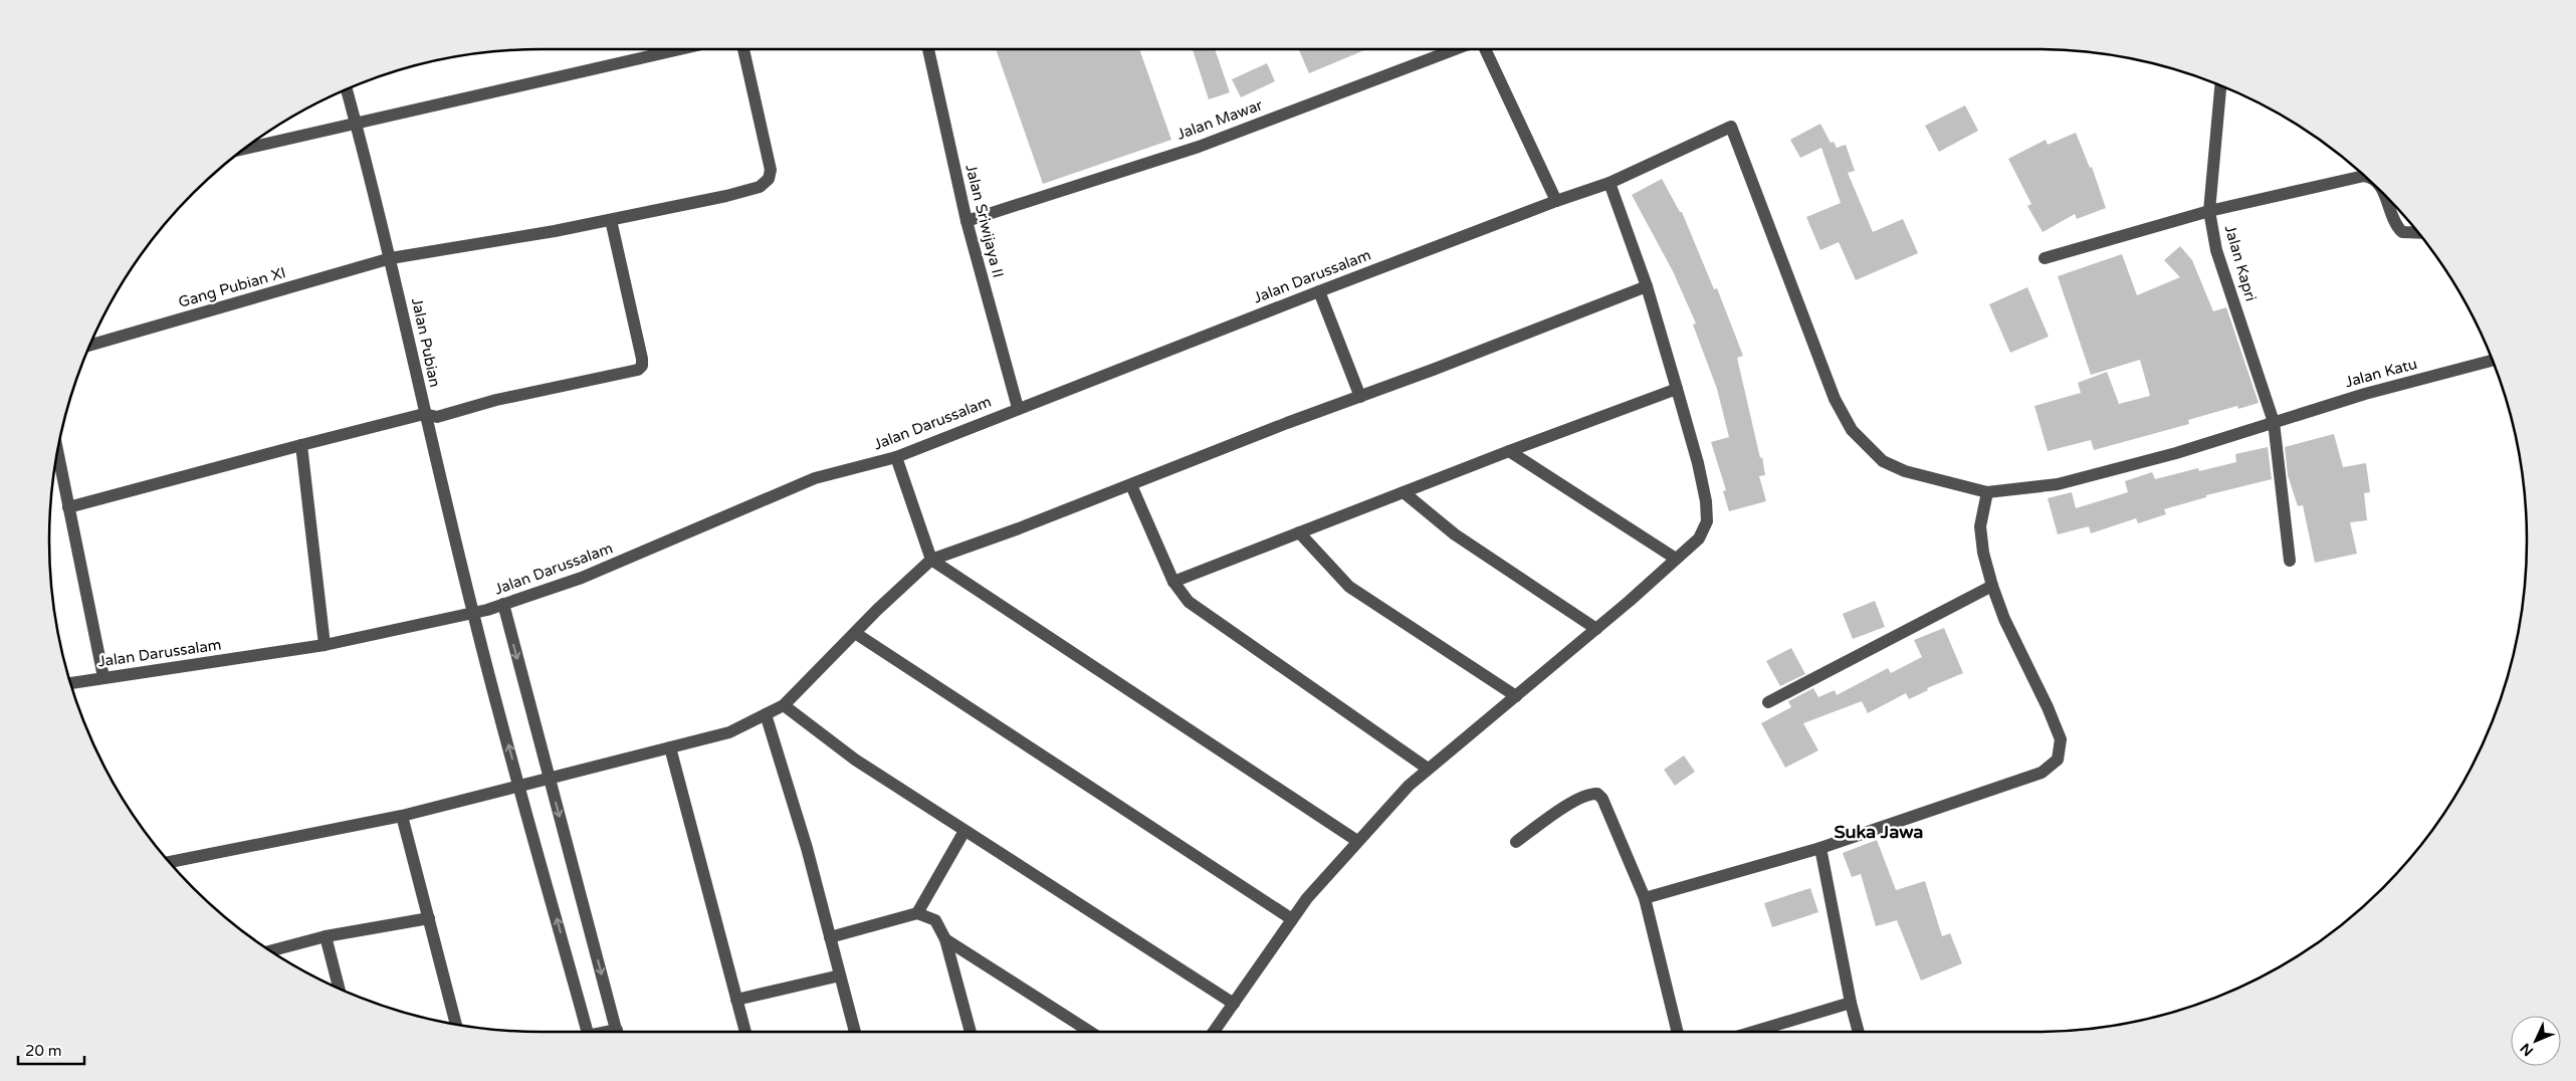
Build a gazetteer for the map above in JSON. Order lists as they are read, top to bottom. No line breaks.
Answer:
{"streets":{"street":["Jalan Mawar","Jalan Sriwijaya II","Jalan Kapri","Jalan Darussalam","Gang Pubian XI","Jalan Pubian","Jalan Katu"]},"crossings":[["Jalan Mawar","Jalan Sriwijaya II"],["Jalan Sriwijaya II","Jalan Darussalam"],["Jalan Kapri","Jalan Katu"],["Jalan Darussalam","Jalan Pubian"],["Jalan Darussalam","Jalan Katu"],["Gang Pubian XI","Jalan Pubian"]],"districts":["Suka Jawa"],"scale_bar":"20 m","north":"bottom left"}
